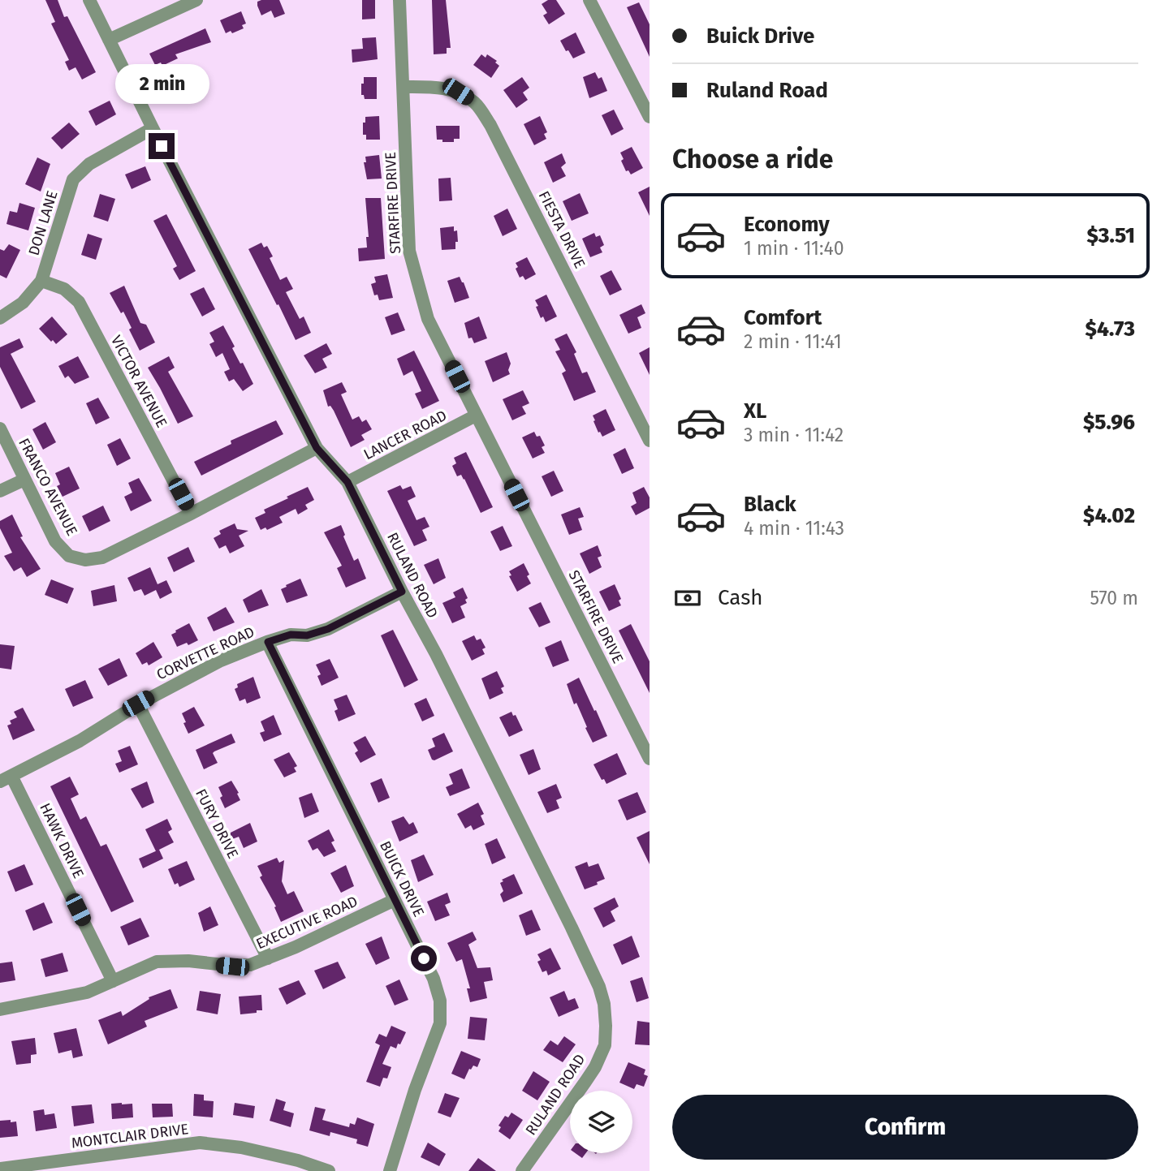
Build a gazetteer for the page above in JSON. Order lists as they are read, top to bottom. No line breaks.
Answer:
{"streets":{"street":["STARFIRE DRIVE","DON LANE","FIESTA DRIVE","VICTOR AVENUE","LANCER ROAD","FRANCO AVENUE","RULAND ROAD","CORVETTE ROAD","FURY DRIVE","HAWK DRIVE","BUICK DRIVE","EXECUTIVE ROAD","MONTCLAIR DRIVE"]},"crossings":[["STARFIRE DRIVE","FIESTA DRIVE"],["STARFIRE DRIVE","LANCER ROAD"],["DON LANE","VICTOR AVENUE"],["DON LANE","RULAND ROAD"],["VICTOR AVENUE","FRANCO AVENUE"],["LANCER ROAD","RULAND ROAD"],["FRANCO AVENUE","RULAND ROAD"],["RULAND ROAD","CORVETTE ROAD"],["CORVETTE ROAD","FURY DRIVE"],["CORVETTE ROAD","HAWK DRIVE"],["CORVETTE ROAD","BUICK DRIVE"],["FURY DRIVE","EXECUTIVE ROAD"],["HAWK DRIVE","EXECUTIVE ROAD"],["BUICK DRIVE","EXECUTIVE ROAD"]],"page":{"banner":["Buick Drive","Ruland Road"],"bubble":"2 min","heading":"Choose a ride","list":[{"name":"Economy","note":"1 min · 11:40","value":"$3.51"},{"name":"Comfort","note":"2 min · 11:41","value":"$4.73"},{"name":"XL","note":"3 min · 11:42","value":"$5.96"},{"name":"Black","note":"4 min · 11:43","value":"$4.02"}],"pay":["Cash","570 m"],"buttons":"Confirm"}}
